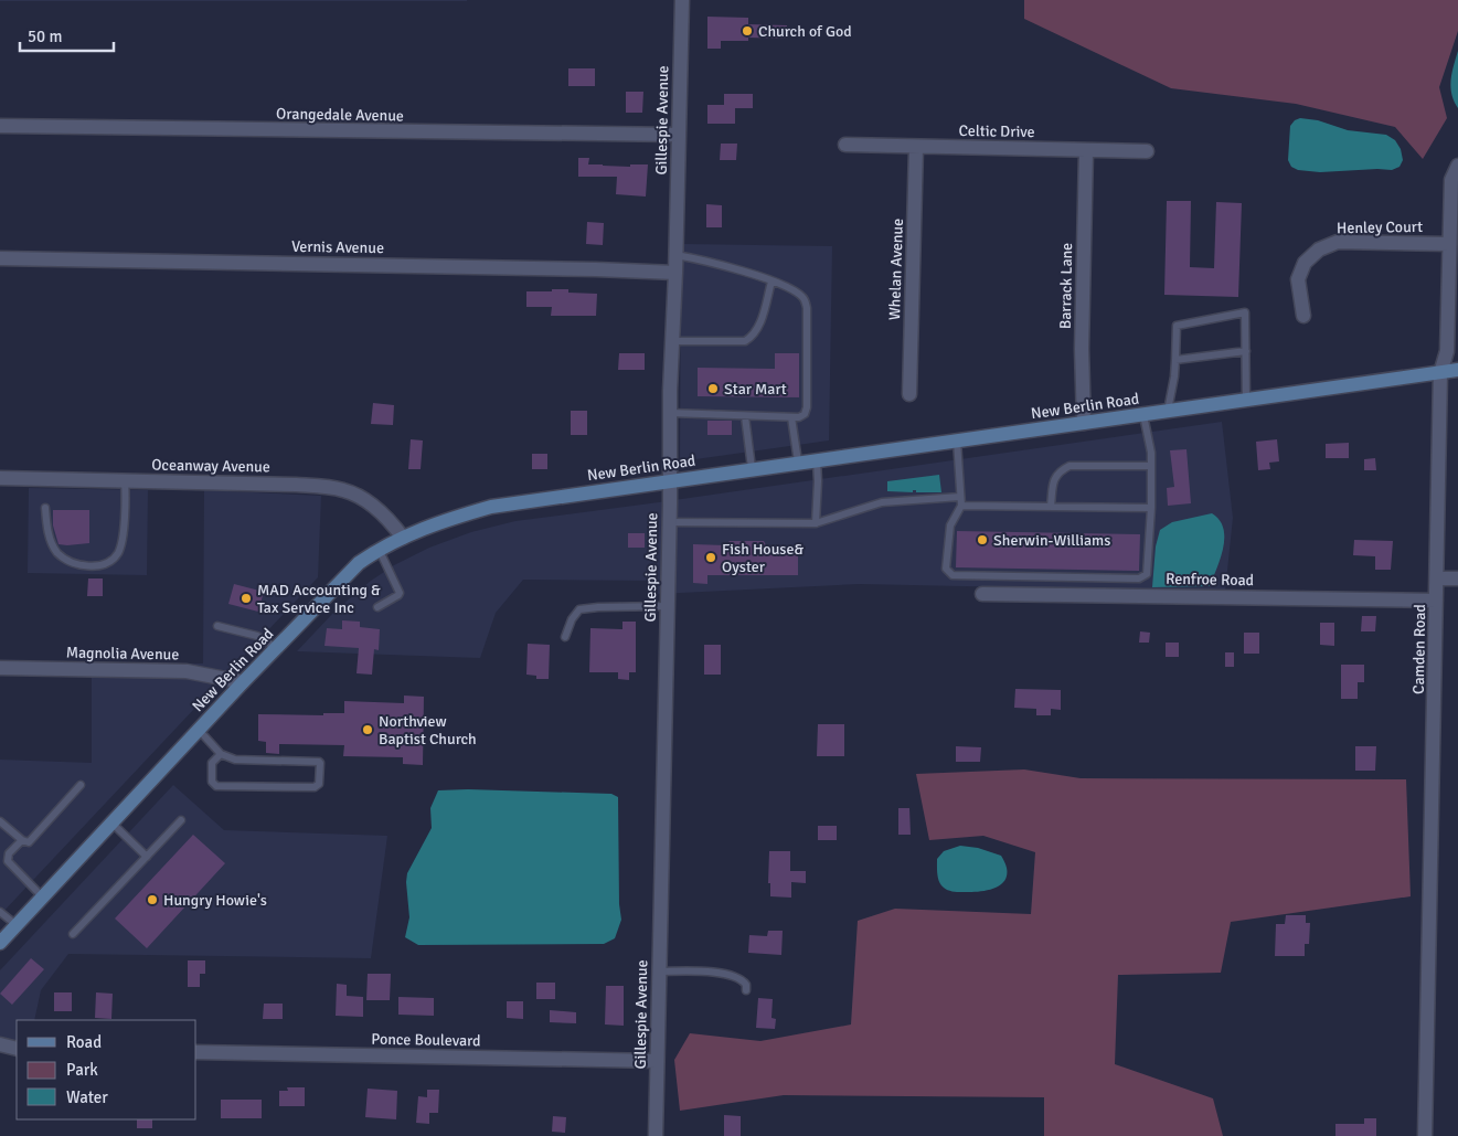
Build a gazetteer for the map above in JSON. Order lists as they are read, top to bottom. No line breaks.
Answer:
{"streets":{"street":["Orangedale Avenue","Gillespie Avenue","Celtic Drive","Henley Court","Vernis Avenue","Whelan Avenue","Barrack Lane","New Berlin Road","Oceanway Avenue","Renfroe Road","Camden Road","Magnolia Avenue","Ponce Boulevard"]},"crossings":[["Orangedale Avenue","Gillespie Avenue"],["Gillespie Avenue","Vernis Avenue"],["Gillespie Avenue","New Berlin Road"],["Gillespie Avenue","Ponce Boulevard"],["Celtic Drive","Whelan Avenue"],["Celtic Drive","Barrack Lane"],["Henley Court","Camden Road"],["Barrack Lane","New Berlin Road"],["New Berlin Road","Oceanway Avenue"],["New Berlin Road","Camden Road"],["New Berlin Road","Magnolia Avenue"],["Renfroe Road","Camden Road"]],"places":["Church of God","Star Mart","Sherwin-Williams","Fish House& Oyster","MAD Accounting & Tax Service Inc","Northview Baptist Church","Hungry Howie's"],"legend":["Road","Park","Water"],"scale_bar":"50 m"}
